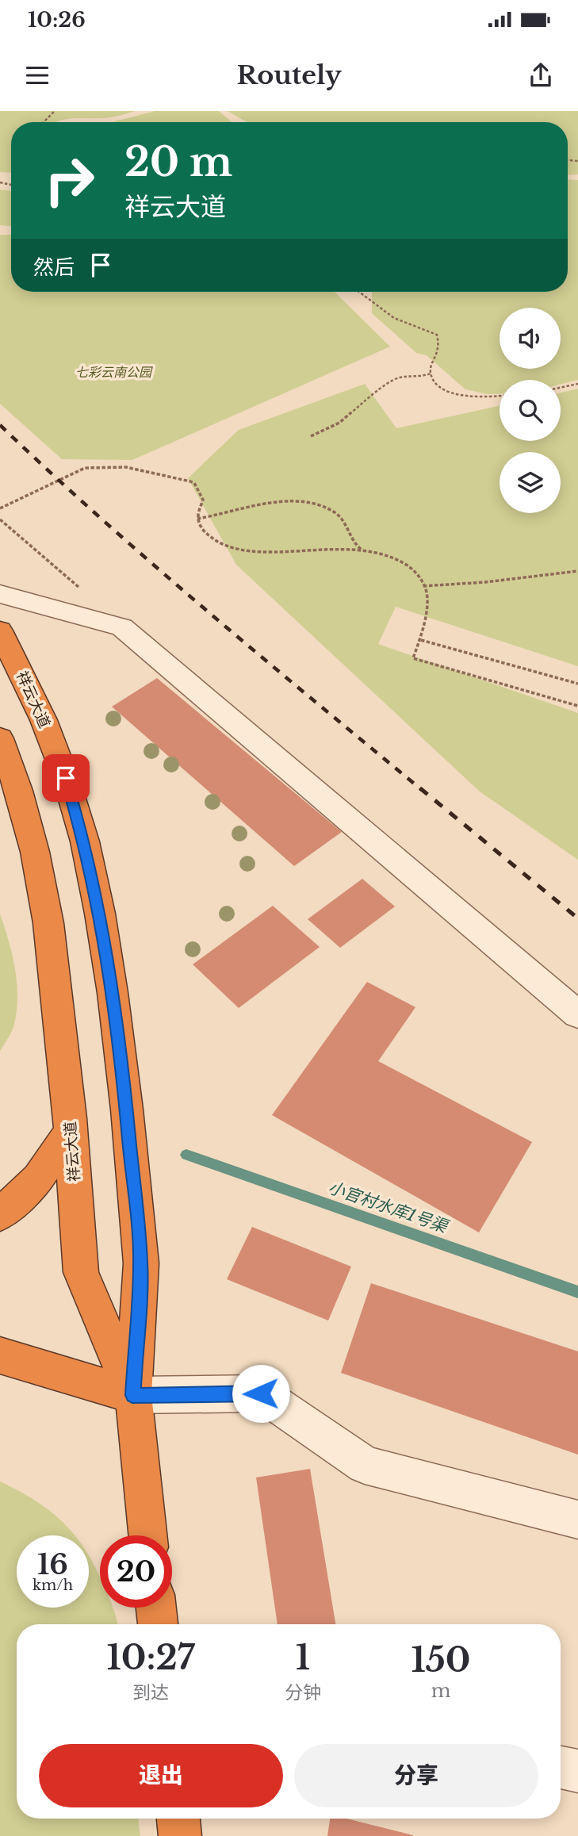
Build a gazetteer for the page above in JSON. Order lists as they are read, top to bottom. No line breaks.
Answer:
{"streets":{"highway":["祥云大道"]},"water":["小官村水库1号渠"],"parks":["七彩云南公园"],"page":{"status":"10:26","header":"Routely","turn":["20 m","祥云大道"],"then":"然后","speed":"16 km/h","limit":"20","eta":["10:27","到达","1","分钟","150","m"],"buttons":["退出","分享"]}}
